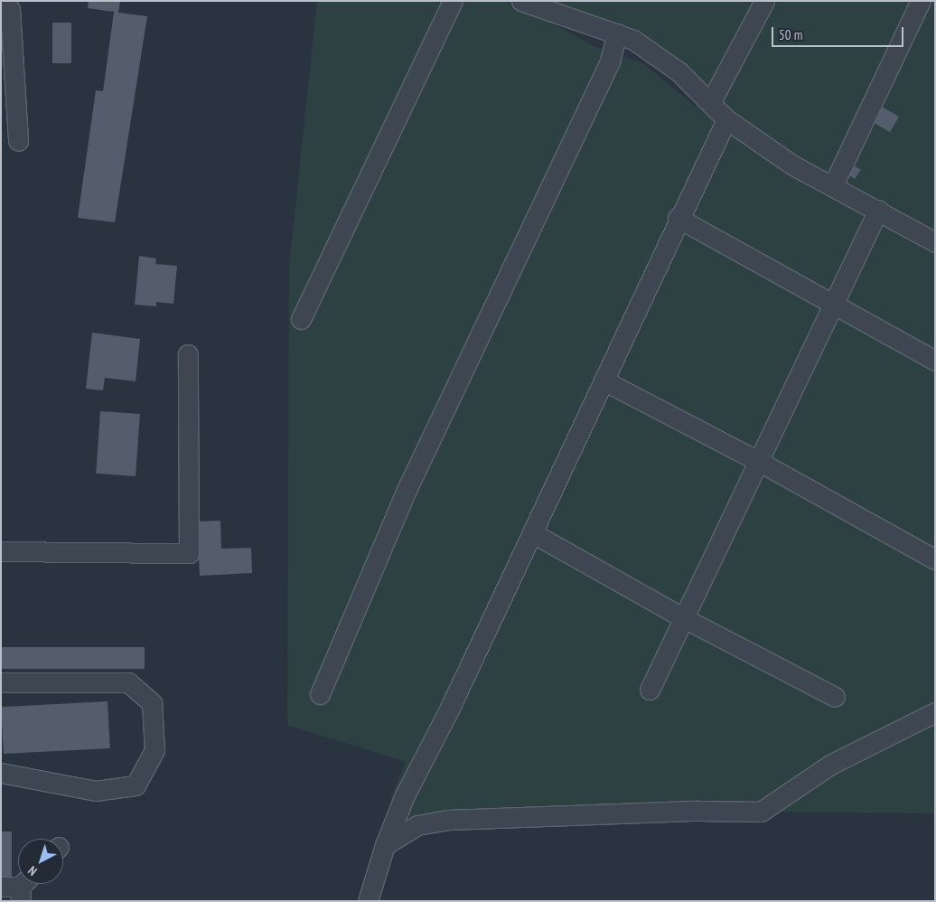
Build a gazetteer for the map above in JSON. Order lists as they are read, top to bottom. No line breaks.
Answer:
{"scale_bar":"50 m","north":"bottom left"}
